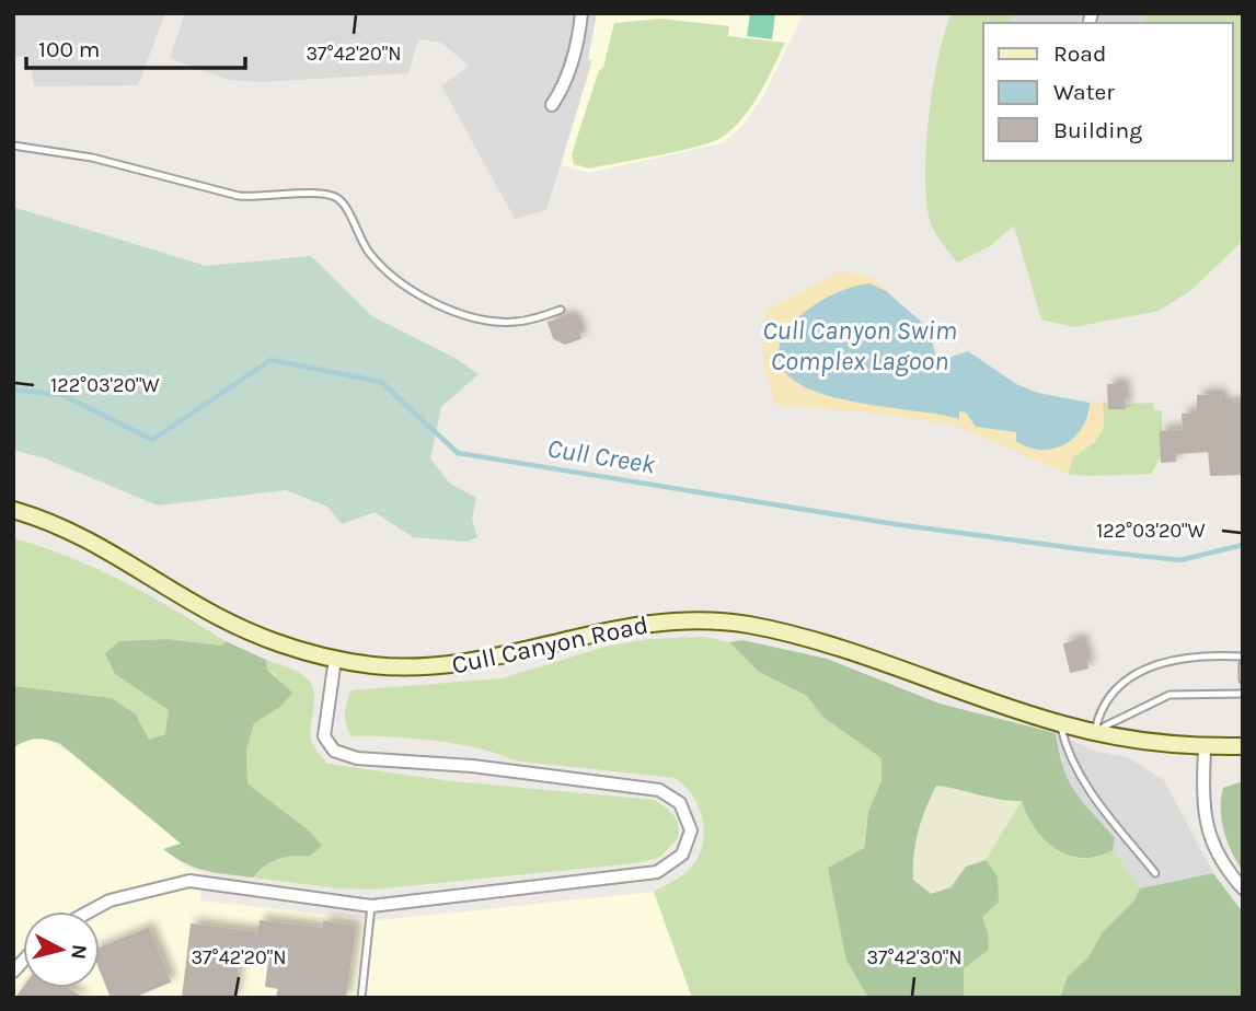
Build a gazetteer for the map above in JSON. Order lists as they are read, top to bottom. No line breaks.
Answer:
{"streets":{"street":["Cull Canyon Road"]},"water":["Cull Canyon Swim Complex Lagoon","Cull Creek"],"legend":["Road","Water","Building"],"scale_bar":"100 m","north":"right","coordinates":["37°42'20\"N","122°03'20\"W","37°42'30\"N"]}
